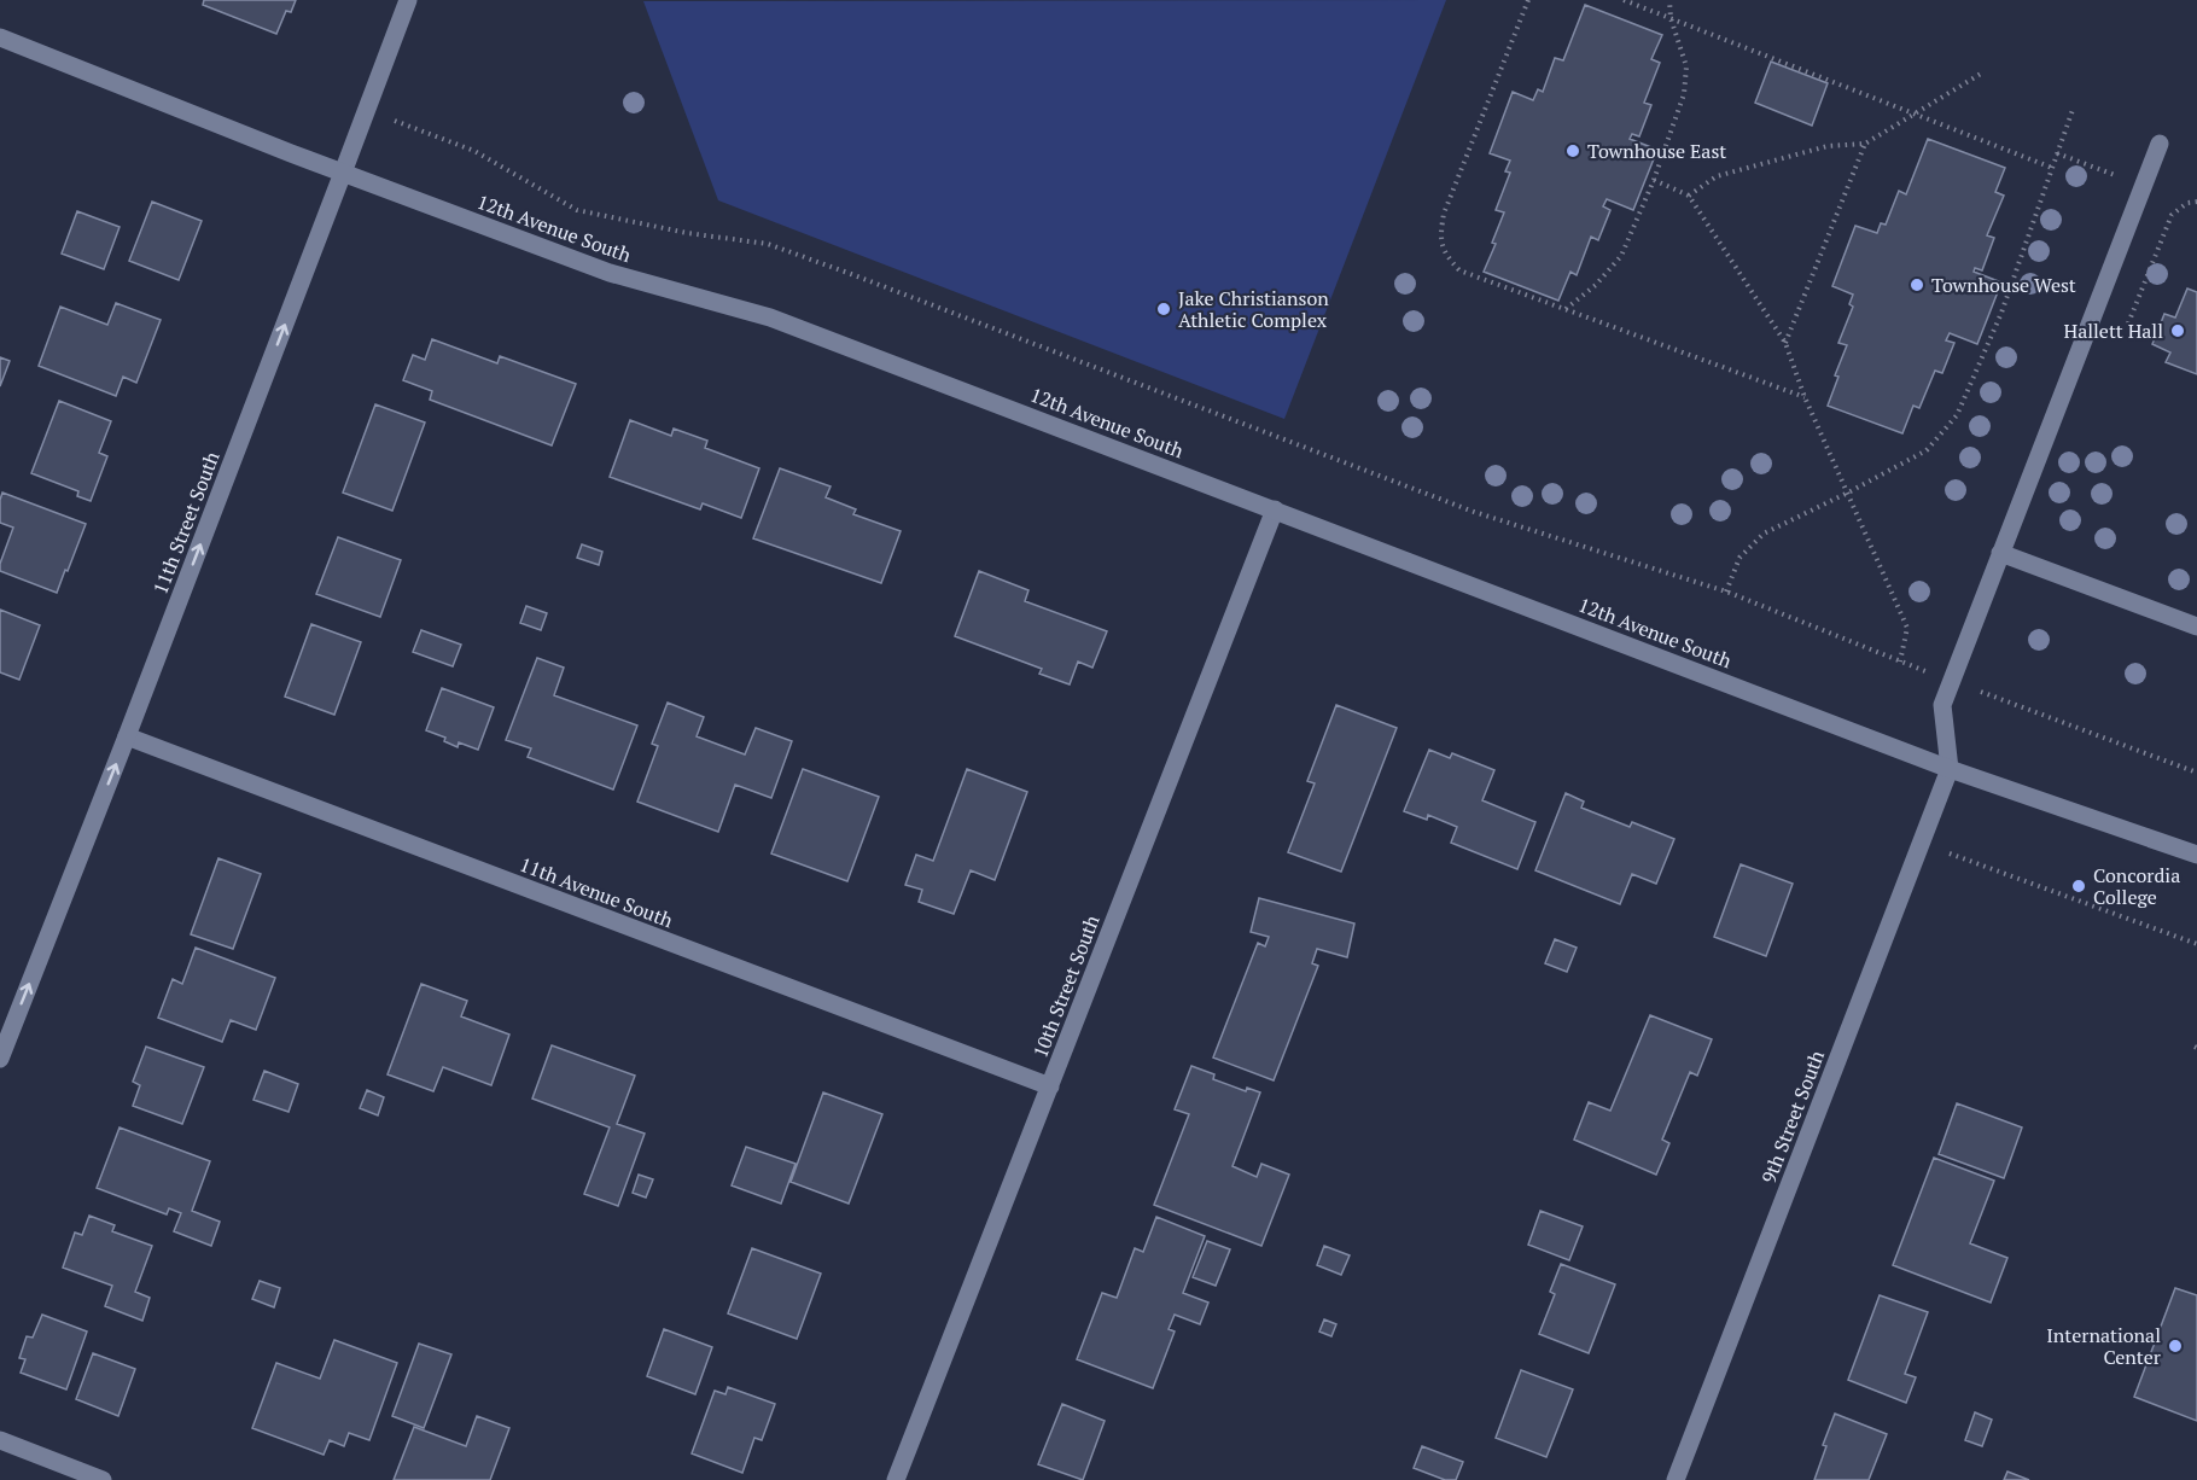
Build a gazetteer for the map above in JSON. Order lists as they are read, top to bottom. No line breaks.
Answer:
{"streets":{"street":["12th Avenue South","11th Street South","11th Avenue South","10th Street South","9th Street South"]},"crossings":[["12th Avenue South","11th Street South"],["12th Avenue South","10th Street South"],["12th Avenue South","9th Street South"],["11th Street South","11th Avenue South"],["11th Avenue South","10th Street South"]],"one_way":["11th Street South"],"places":["Townhouse East","Townhouse West","Jake Christianson Athletic Complex","Hallett Hall","Concordia College","International Center"]}
